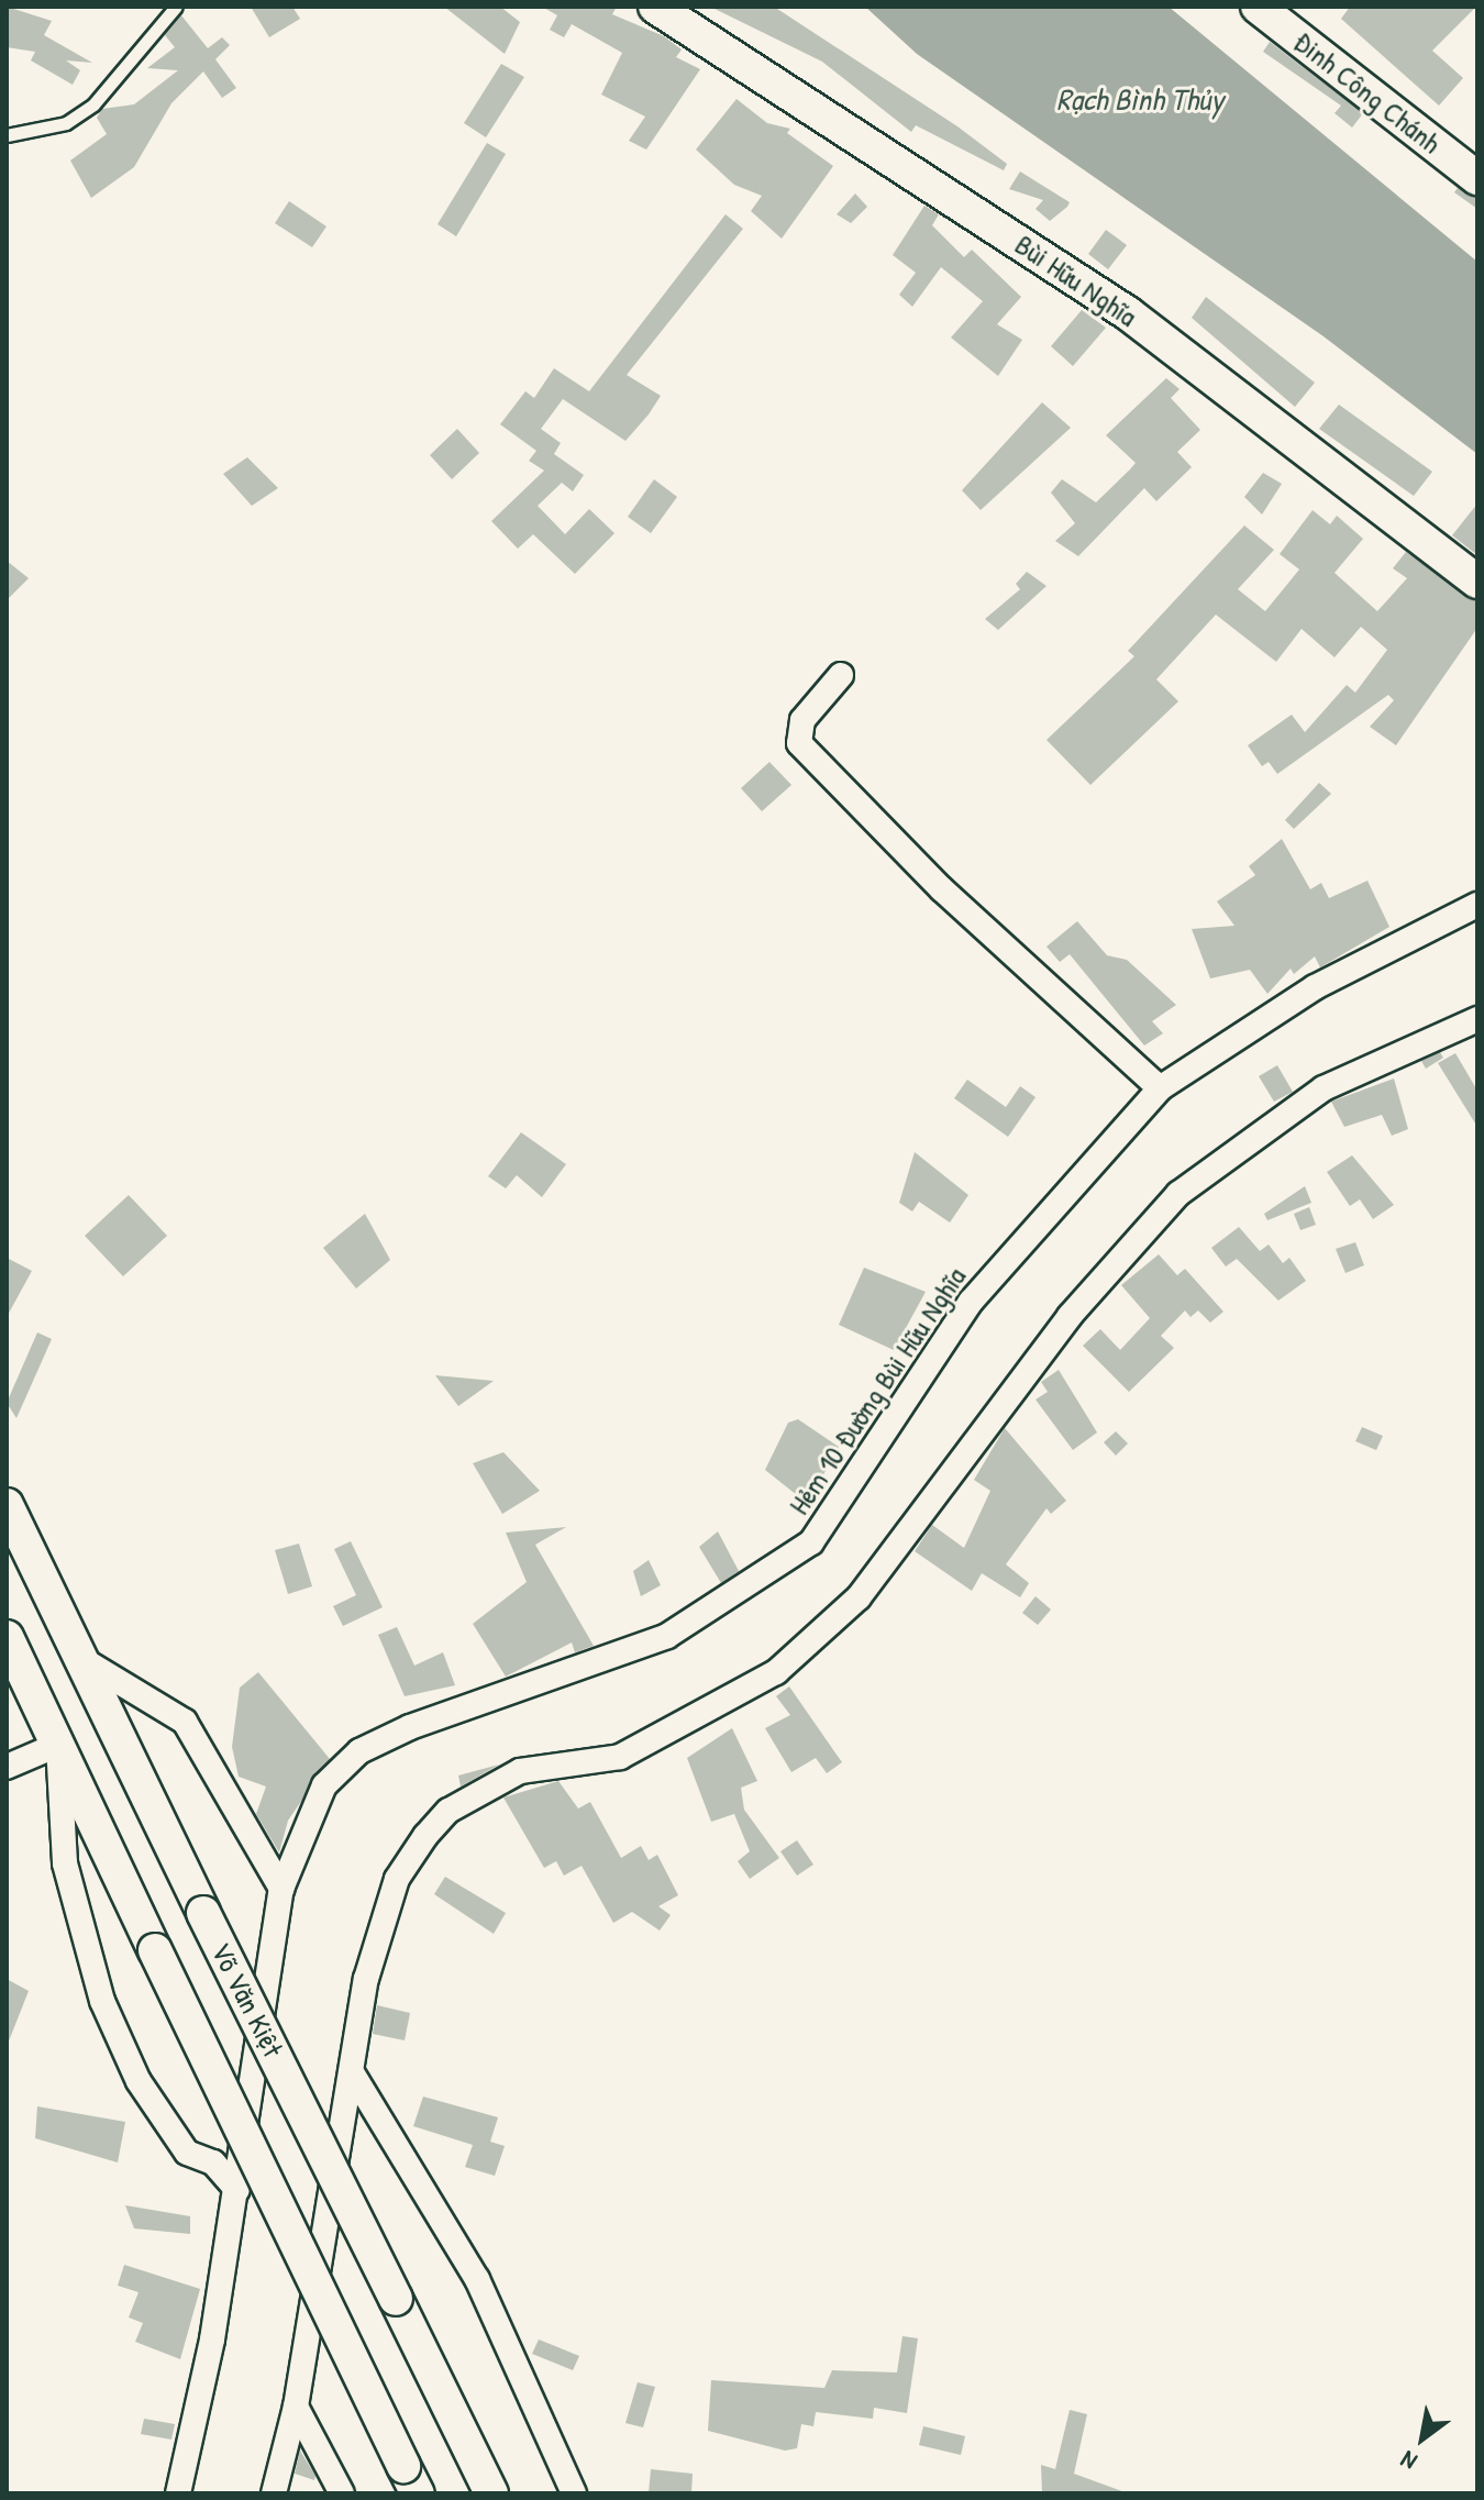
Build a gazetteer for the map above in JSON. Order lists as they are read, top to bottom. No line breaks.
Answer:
{"streets":{"main road":["Đinh Công Chánh","Bùi Hữu Nghĩa","Võ Văn Kiệt"],"street":["Hẻm 10 Đường Bùi Hữu Nghĩa"]},"water":["Rạch Bình Thủy"],"north":"bottom left"}
